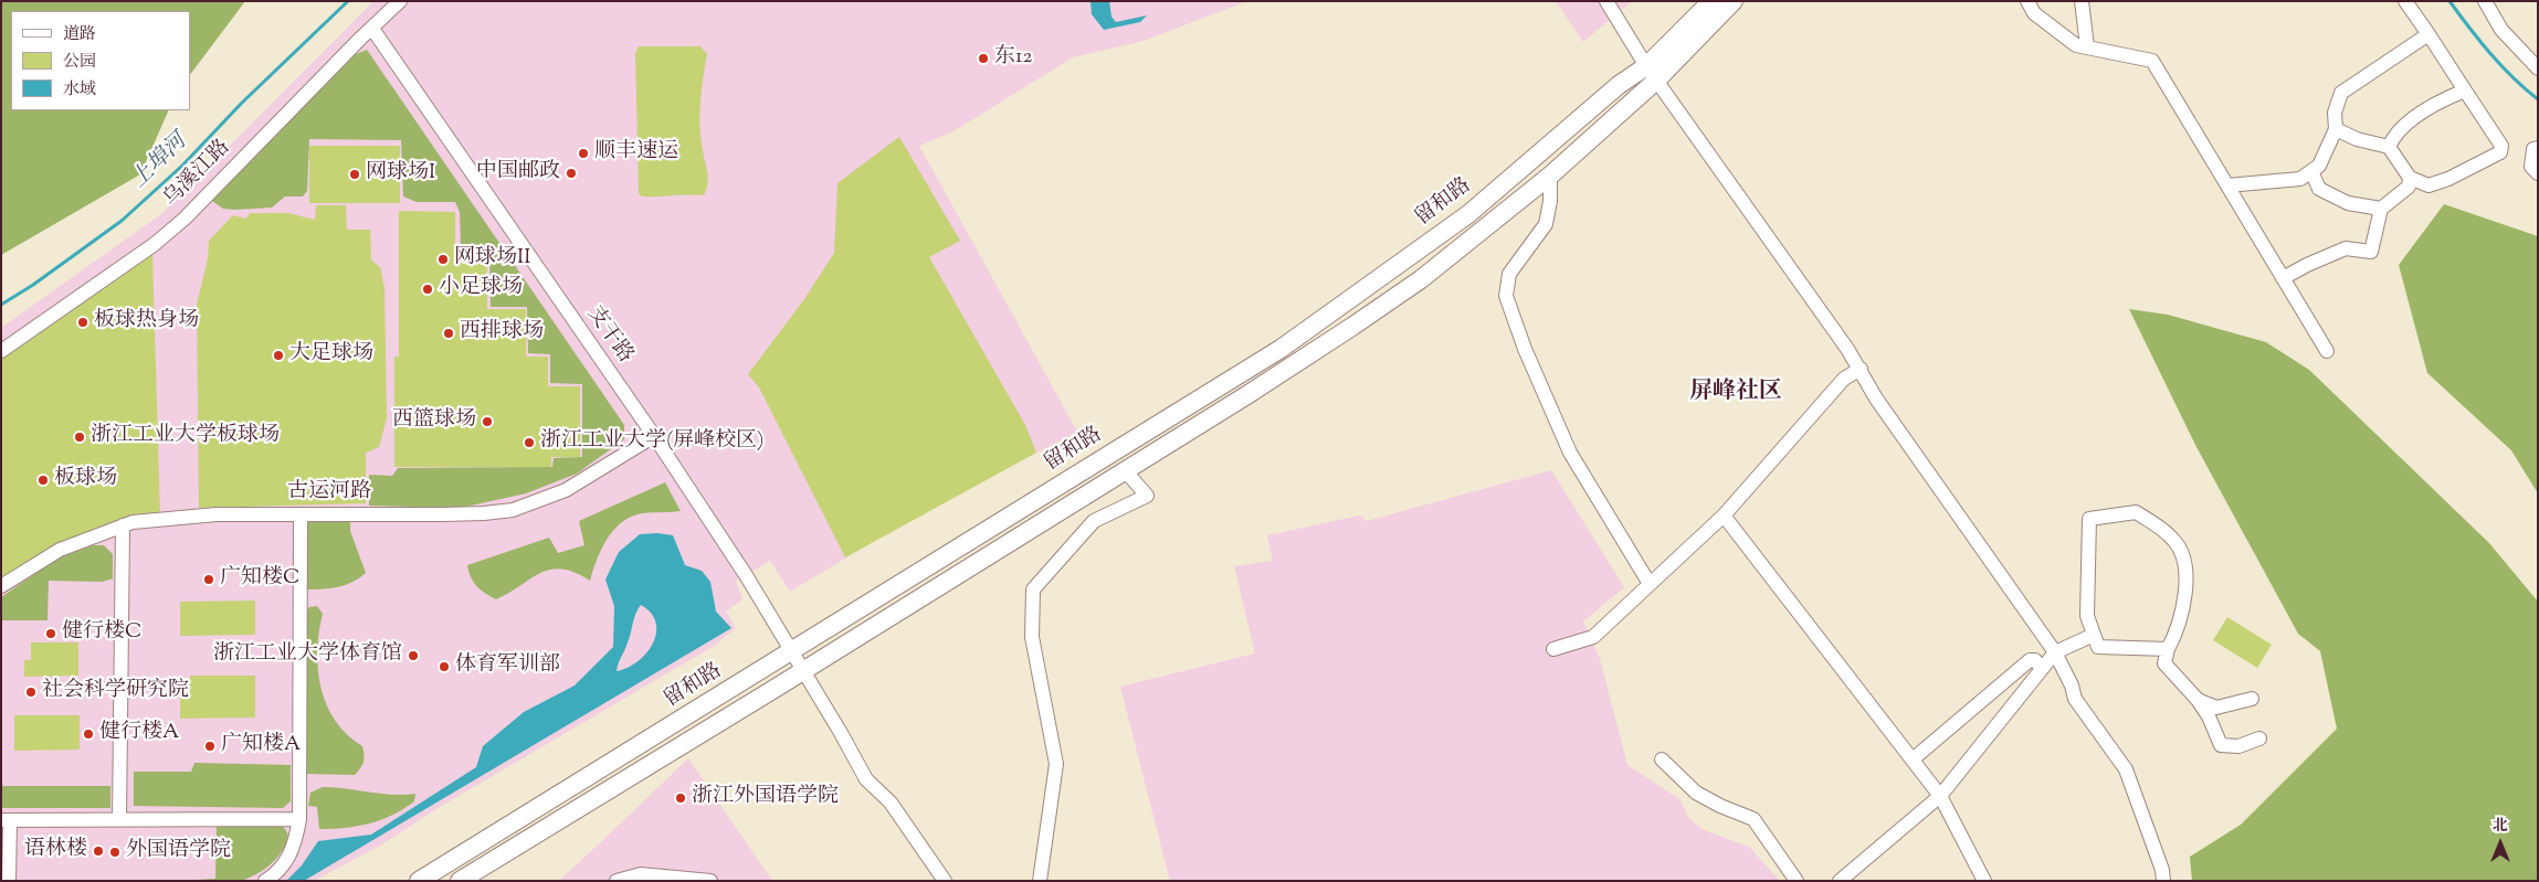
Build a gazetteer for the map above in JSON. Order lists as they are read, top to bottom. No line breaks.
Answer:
{"streets":{"main road":["留和路"],"street":["乌溪江路","支干路","古运河路"]},"crossings":[["乌溪江路","支干路"],["留和路","支干路"],["支干路","古运河路"]],"districts":["屏峰社区"],"water":["上埠河"],"places":["东12","顺丰速运","中国邮政","网球场I","网球场II","小足球场","板球热身场","西排球场","大足球场","西篮球场","浙江工业大学板球场","浙江工业大学(屏峰校区)","板球场","广知楼C","健行楼C","浙江工业大学体育馆","体育军训部","社会科学研究院","健行楼A","广知楼A","浙江外国语学院","语林楼","外国语学院"],"legend":["道路","公园","水域"],"north":"top"}
